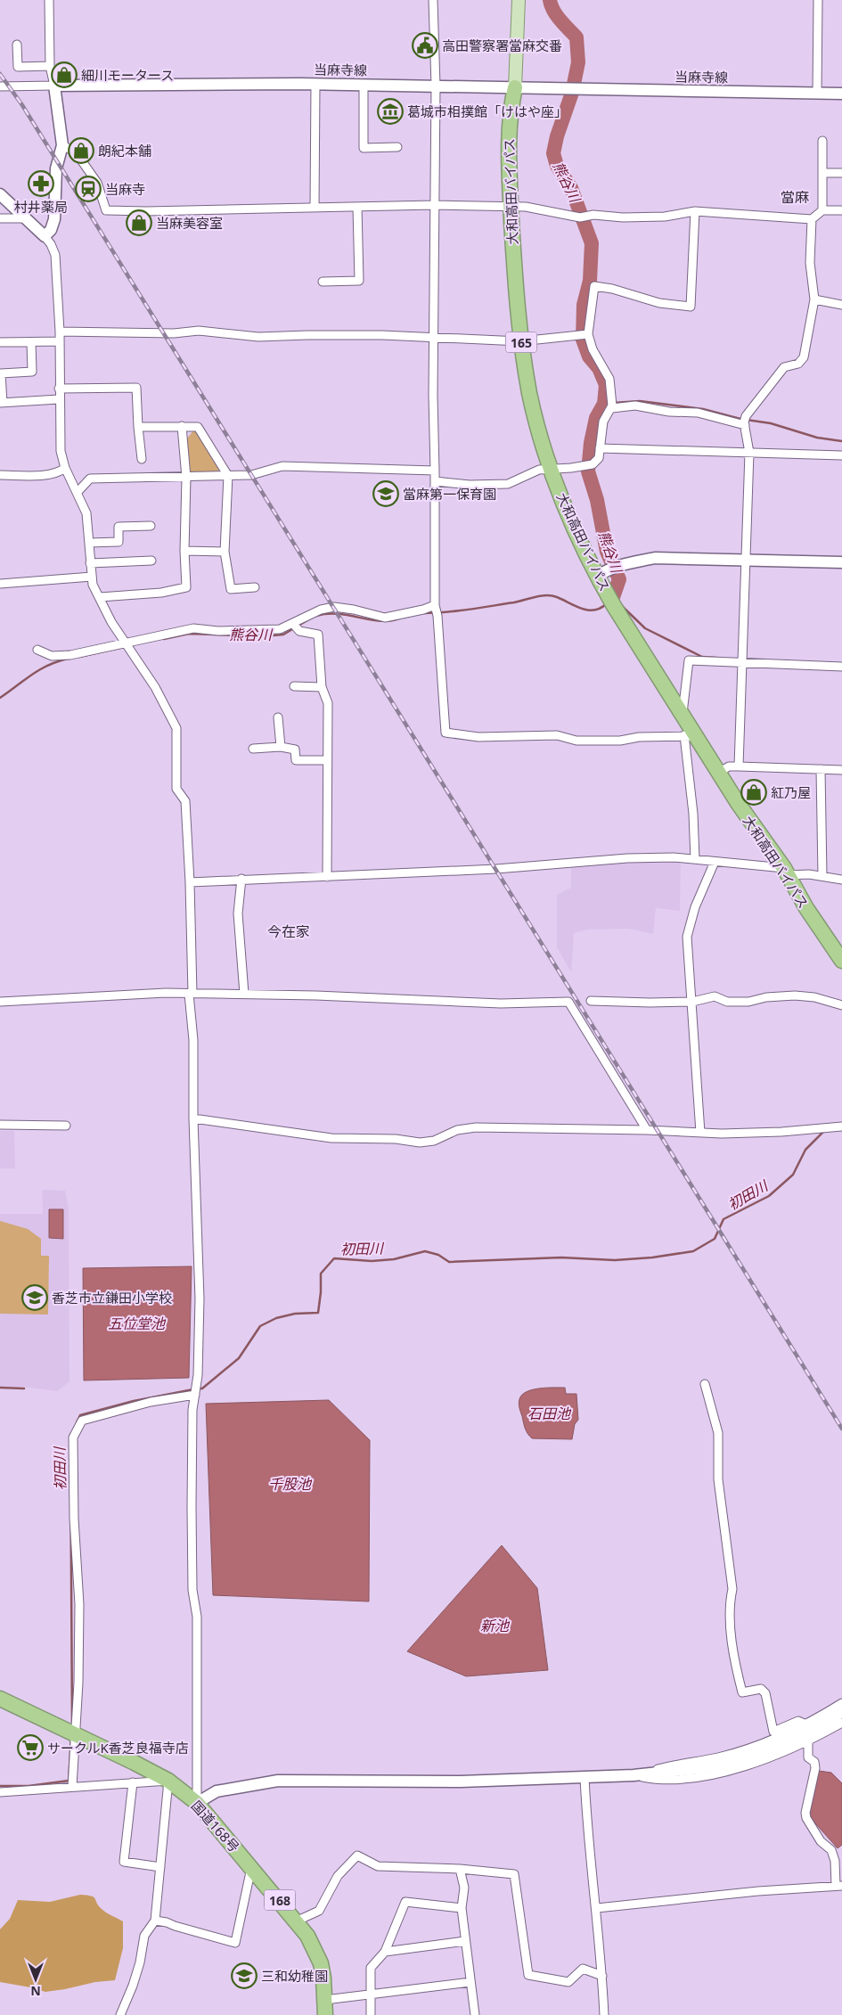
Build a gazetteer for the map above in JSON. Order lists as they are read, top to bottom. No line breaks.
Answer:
{"streets":{"highway":["大和高田バイパス","165","国道168号","168"],"main road":["当麻寺線"]},"crossings":[["当麻寺線","大和高田バイパス"]],"districts":["當麻","今在家"],"water":["熊谷川","初田川","五位堂池","石田池","千股池","新池"],"places":{"public building":["高田警察署當麻交番"],"shop":["細川モータース","朗紀本舗","当麻美容室","紅乃屋"],"museum":["葛城市相撲館「けはや座」"],"pharmacy":["村井薬局"],"station":["当麻寺"],"school or university":["當麻第一保育園","香芝市立鎌田小学校","三和幼稚園"],"supermarket":["サークルK香芝良福寺店"]},"north":"bottom"}
